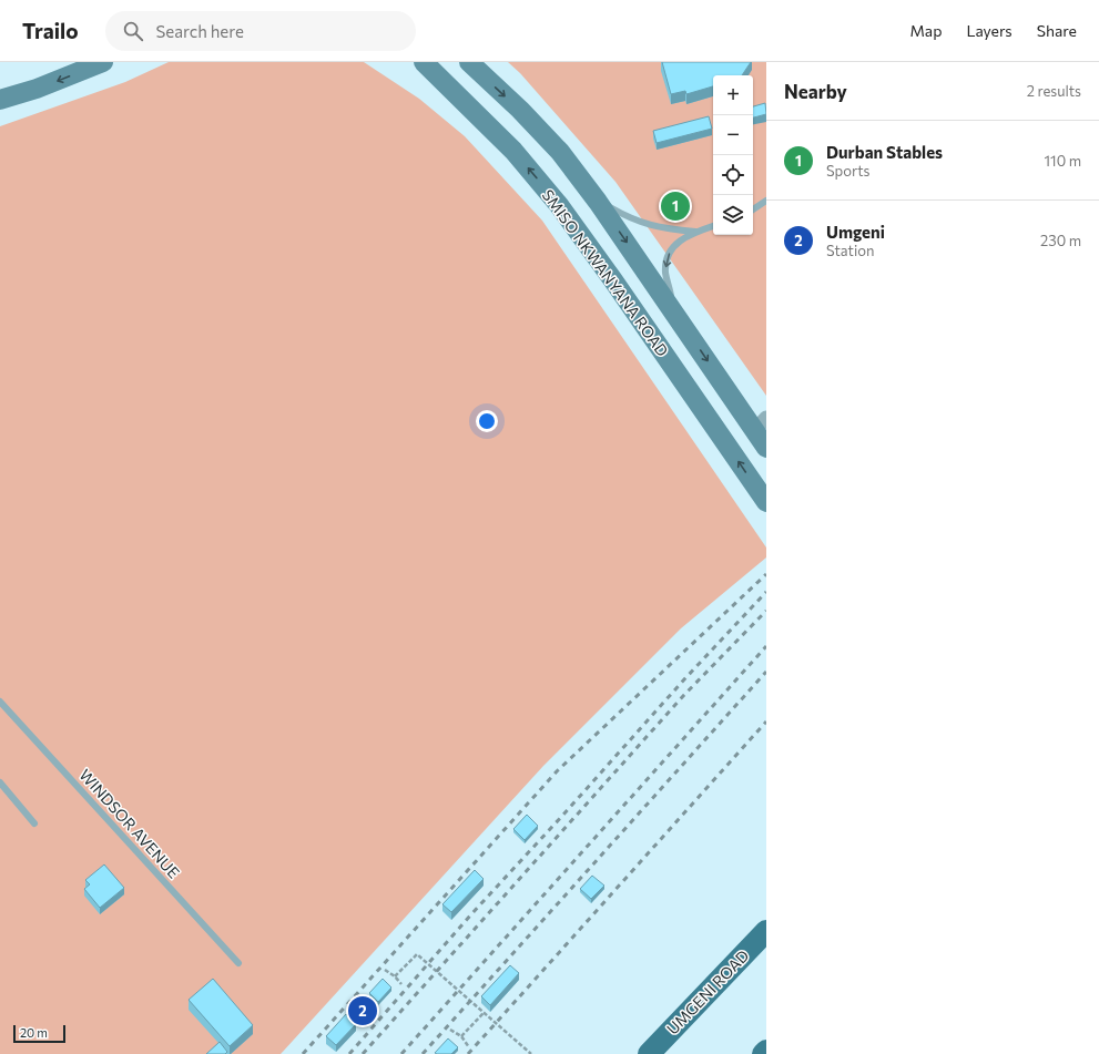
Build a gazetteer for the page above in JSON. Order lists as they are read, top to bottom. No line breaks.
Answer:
{"streets":{"main road":["UMGENI ROAD"],"street":["SMISO NKWANYANA ROAD"],"lane":["WINDSOR AVENUE"]},"scale_bar":"20 m","page":{"header":"Trailo","search":"Search here","nav":["Map","Layers","Share"],"heading":["Nearby","2 results"],"map_buttons":["+","−"],"list":[{"mark":"1","name":"Durban Stables","note":"Sports","value":"110 m"},{"mark":"2","name":"Umgeni","note":"Station","value":"230 m"}],"pins":["1","2"],"scale":"20 m"}}
